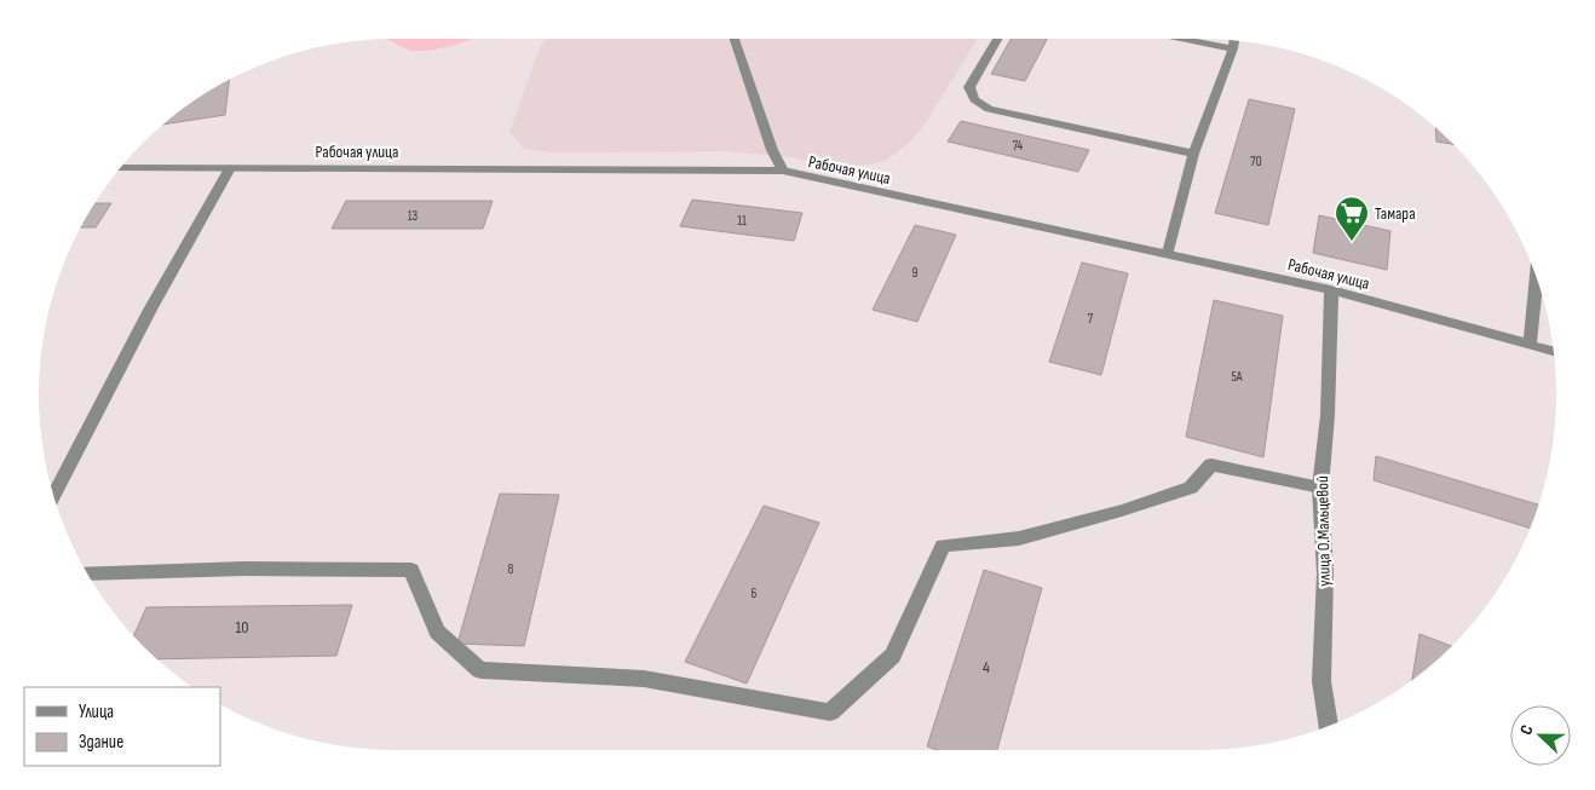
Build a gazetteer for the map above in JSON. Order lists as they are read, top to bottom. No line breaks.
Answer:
{"streets":{"street":["Рабочая улица","улица О.Мальцевой"]},"crossings":[["Рабочая улица","улица О.Мальцевой"]],"places":{"supermarket":["Тамара"]},"house_numbers":["74","70","13","11","9","7","5А","8","6","10","4"],"legend":["Улица","Здание"],"north":"left"}
